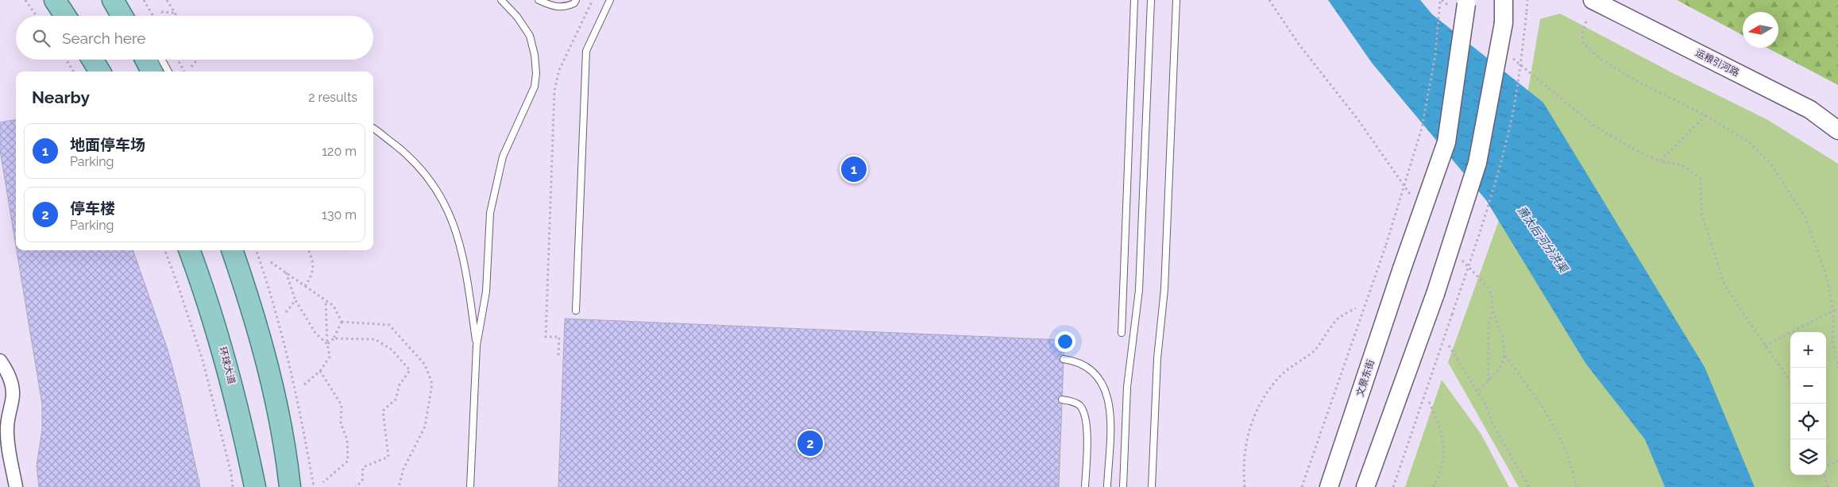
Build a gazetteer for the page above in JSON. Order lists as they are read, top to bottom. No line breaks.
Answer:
{"streets":{"main road":["运粮引河路","环球大道","文景东街"]},"water":["萧太后河分洪渠"],"north":"left","page":{"search":"Search here","heading":["Nearby","2 results"],"list":[{"mark":"1","name":"地面停车场","note":"Parking","value":"120 m"},{"mark":"2","name":"停车楼","note":"Parking","value":"130 m"}],"pins":["1","2"],"map_buttons":["+","−"]}}
